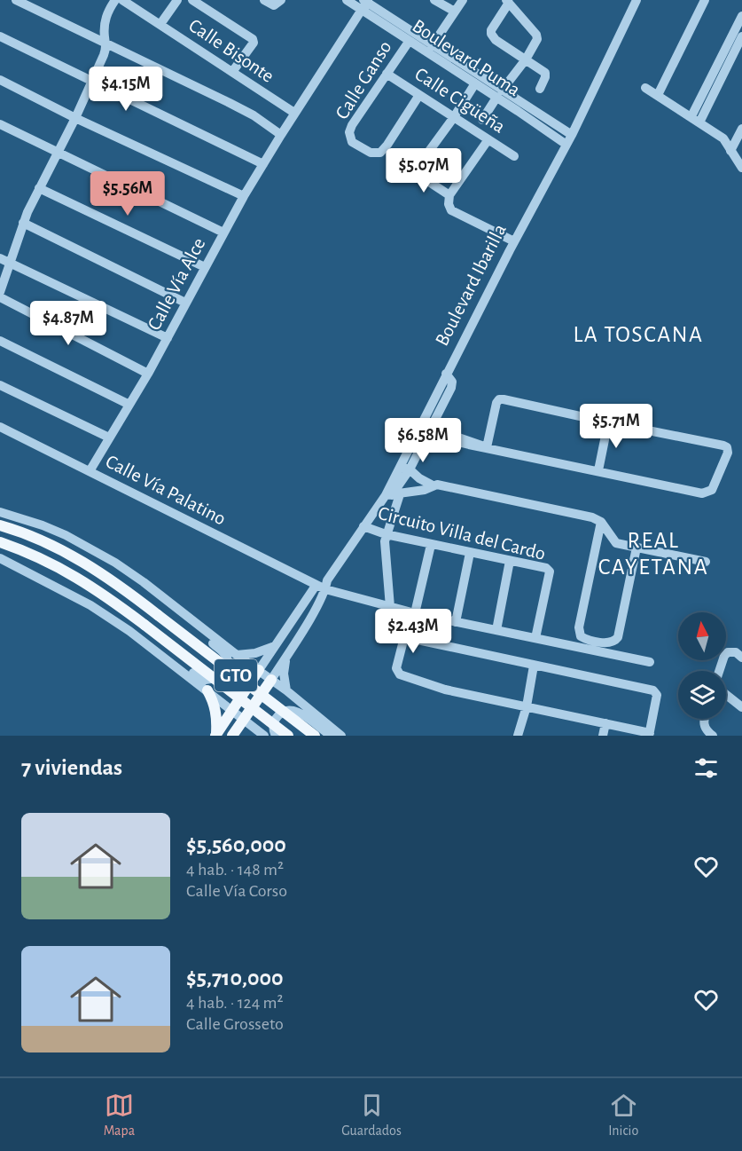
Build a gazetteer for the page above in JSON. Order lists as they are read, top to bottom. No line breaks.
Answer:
{"streets":{"main road":["GTO"],"street":["Calle Bisonte","Boulevard Puma","Calle Ganso","Calle Cigüeña","Calle Vía Alce","Boulevard Ibarilla","Calle Vía Palatino","Circuito Villa del Cardo"]},"crossings":[["Calle Bisonte","Calle Vía Alce"],["Boulevard Puma","Calle Ganso"],["Boulevard Puma","Calle Vía Alce"],["Boulevard Puma","Boulevard Ibarilla"],["Calle Ganso","Calle Cigüeña"],["Calle Vía Alce","Calle Vía Palatino"],["Calle Vía Palatino","Circuito Villa del Cardo"]],"districts":["LA TOSCANA","REAL CAYETANA"],"north":"top","page":{"price":["$4.15M","$5.07M","$5.56M","$4.87M","$5.71M","$6.58M","$2.43M"],"heading":"7 viviendas","list":[{"name":"$5,560,000","note":"4 hab. · 148 m² · Calle Vía Corso"},{"name":"$5,710,000","note":"4 hab. · 124 m² · Calle Grosseto"}],"tabs":["Mapa","Guardados","Inicio"]}}
